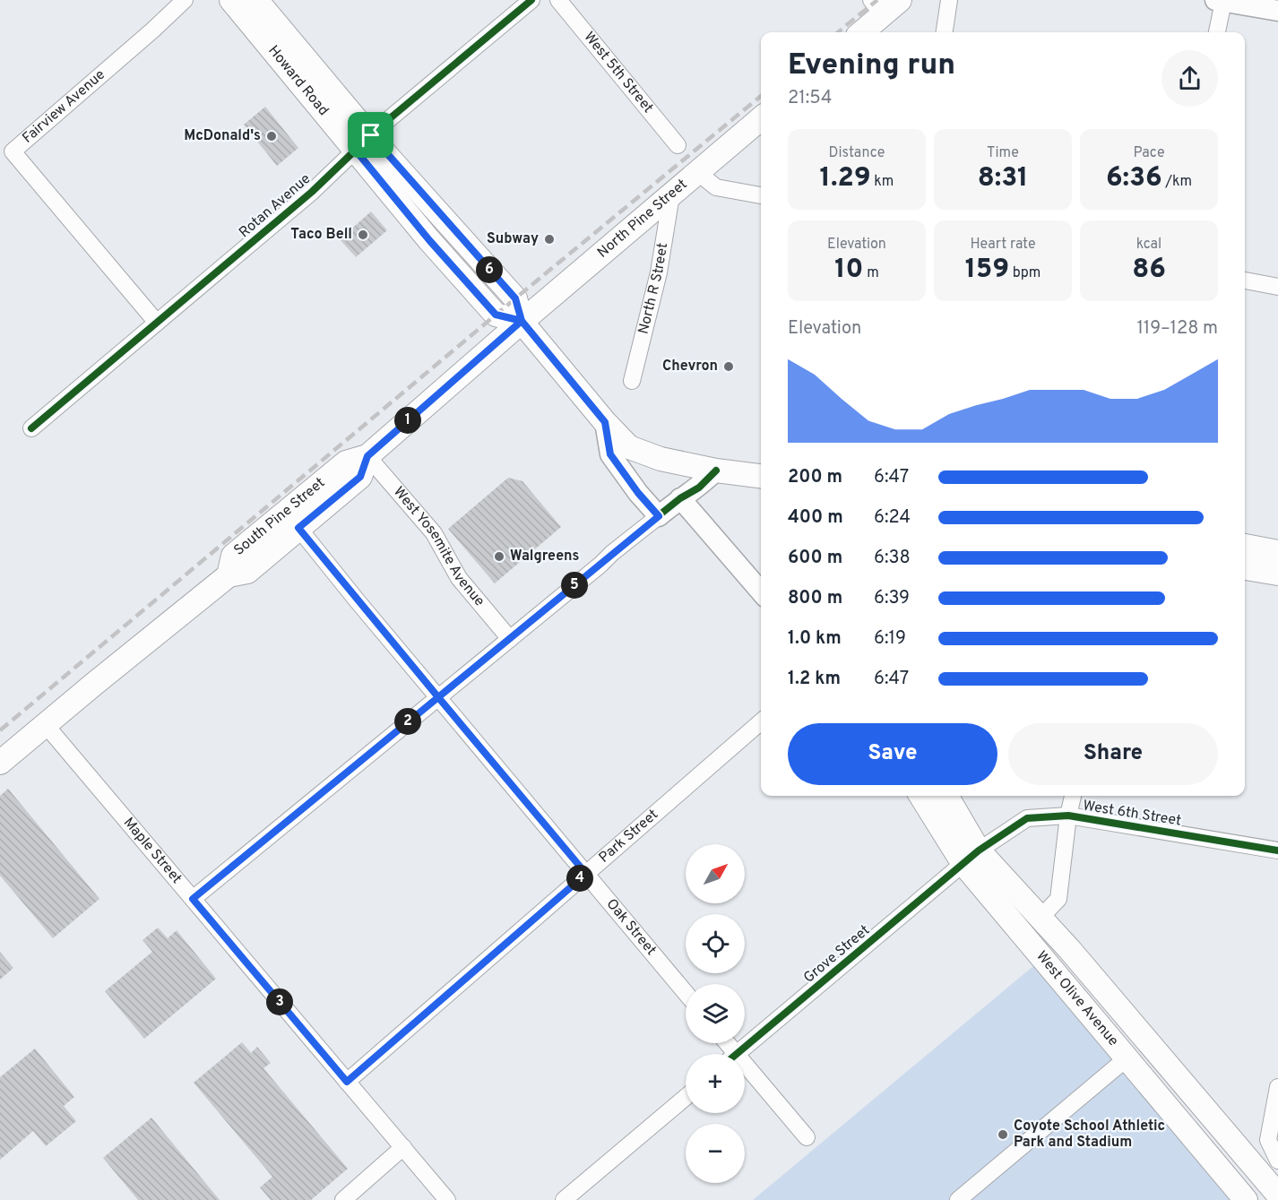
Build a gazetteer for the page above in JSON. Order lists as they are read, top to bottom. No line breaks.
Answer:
{"streets":{"main road":["Howard Road","North Pine Street","South Pine Street","West Olive Avenue"],"street":["West 5th Street","Fairview Avenue","Rotan Avenue","North R Street","West Yosemite Avenue","West 6th Street","Park Street","Maple Street","Oak Street","Grove Street"]},"crossings":[["Howard Road","Rotan Avenue"],["Howard Road","North Pine Street"],["Fairview Avenue","Rotan Avenue"],["North Pine Street","North R Street"],["South Pine Street","West Yosemite Avenue"],["South Pine Street","Maple Street"],["South Pine Street","Oak Street"],["West 6th Street","Grove Street"],["West 6th Street","West Olive Avenue"],["Park Street","Maple Street"],["Park Street","Oak Street"],["Grove Street","West Olive Avenue"]],"places":["McDonald's","Taco Bell","Subway","Chevron","Walgreens","Coyote School Athletic Park and Stadium"],"north":"top right","page":{"heading":["Evening run","21:54"],"stats":[["Distance","1.29 km"],["Time","8:31"],["Pace","6:36 /km"],["Elevation","10 m"],["Heart rate","159 bpm"],["kcal","86"]],"pins":["6","1","5","2","4","3"],"chart":["Elevation","119–128 m"],"list":[{"name":"200 m","note":"6:47"},{"name":"400 m","note":"6:24"},{"name":"600 m","note":"6:38"},{"name":"800 m","note":"6:39"},{"name":"1.0 km","note":"6:19"},{"name":"1.2 km","note":"6:47"}],"buttons":["Save","Share"],"map_buttons":["+","−"]}}
